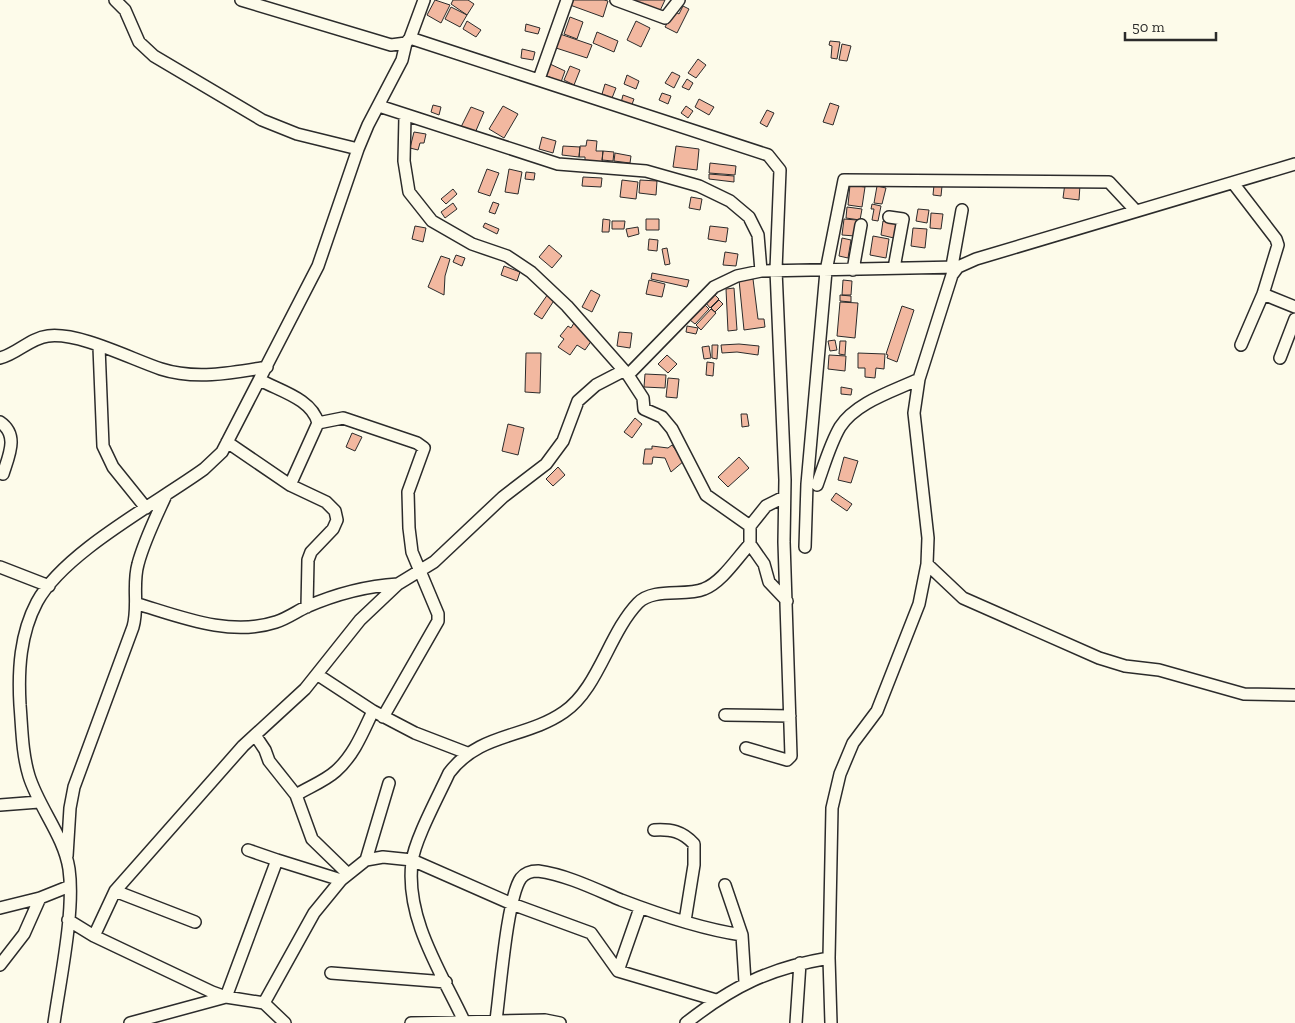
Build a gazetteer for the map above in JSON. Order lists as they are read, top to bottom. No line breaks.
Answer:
{"scale_bar":"50 m"}
